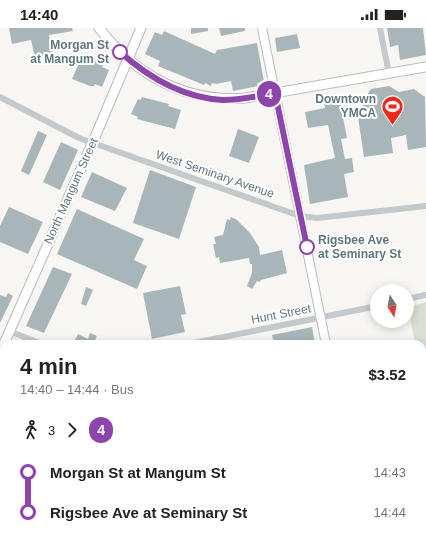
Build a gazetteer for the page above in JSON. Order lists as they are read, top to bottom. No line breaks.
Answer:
{"streets":{"main road":["North Mangum Street"],"street":["West Seminary Avenue","Hunt Street"]},"crossings":[["West Seminary Avenue","North Mangum Street"]],"places":{"other":["Morgan St at Mangum St","Rigsbee Ave at Seminary St"],"sports":["Downtown YMCA"]},"lines":["bus line 4"],"north":"bottom","page":{"status":"14:40","on_map":"4","heading":["4 min","14:40 – 14:44 · Bus","$3.52"],"legs":["3","4"],"list":[{"name":"Morgan St at Mangum St","value":"14:43"},{"name":"Rigsbee Ave at Seminary St","value":"14:44"}]}}
